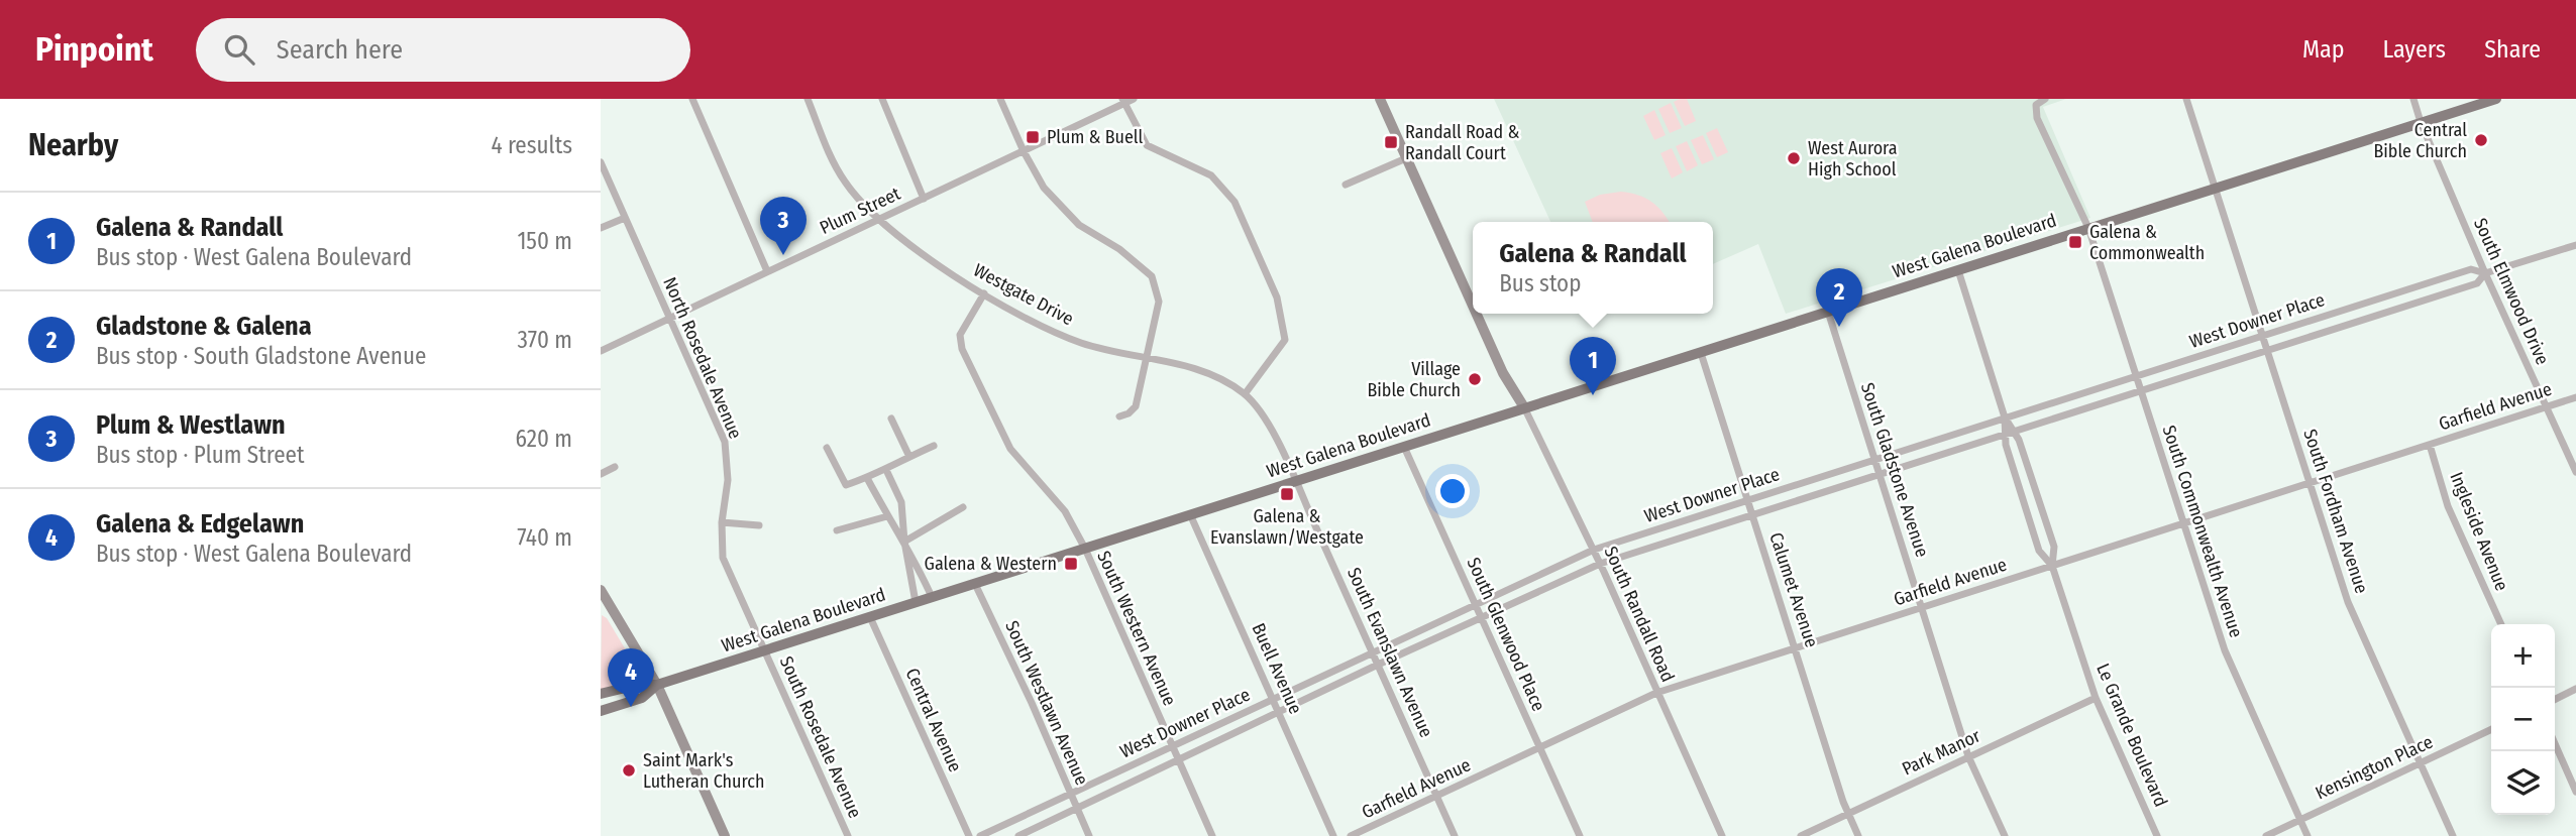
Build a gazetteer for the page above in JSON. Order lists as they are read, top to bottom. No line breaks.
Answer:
{"streets":{"main road":["West Galena Boulevard"],"street":["Plum Street","South Elmwood Drive","Westgate Drive","West Downer Place","North Rosedale Avenue","Garfield Avenue","South Gladstone Avenue","South Fordham Avenue","South Commonwealth Avenue","Ingleside Avenue","Calumet Avenue","South Randall Road","South Western Avenue","South Glenwood Place","South Evanslawn Avenue","Buell Avenue","South Westlawn Avenue","Central Avenue","Le Grande Boulevard","South Rosedale Avenue","Park Manor","Kensington Place"]},"crossings":[["Plum Street","Westgate Drive"],["Plum Street","North Rosedale Avenue"],["West Galena Boulevard","South Elmwood Drive"],["West Galena Boulevard","Westgate Drive"],["West Galena Boulevard","North Rosedale Avenue"],["West Galena Boulevard","South Gladstone Avenue"],["West Galena Boulevard","South Fordham Avenue"],["West Galena Boulevard","South Commonwealth Avenue"],["West Galena Boulevard","Calumet Avenue"],["West Galena Boulevard","South Randall Road"],["West Galena Boulevard","South Western Avenue"],["West Galena Boulevard","South Glenwood Place"],["West Galena Boulevard","South Evanslawn Avenue"],["West Galena Boulevard","Buell Avenue"],["West Galena Boulevard","South Westlawn Avenue"],["West Galena Boulevard","Central Avenue"],["West Galena Boulevard","Le Grande Boulevard"],["West Galena Boulevard","South Rosedale Avenue"],["South Elmwood Drive","West Downer Place"],["South Elmwood Drive","Garfield Avenue"],["Westgate Drive","South Western Avenue"],["Westgate Drive","South Evanslawn Avenue"],["West Downer Place","South Gladstone Avenue"],["West Downer Place","South Fordham Avenue"],["West Downer Place","South Commonwealth Avenue"],["West Downer Place","Calumet Avenue"],["West Downer Place","South Randall Road"],["West Downer Place","South Western Avenue"],["West Downer Place","South Glenwood Place"],["West Downer Place","South Evanslawn Avenue"],["West Downer Place","Buell Avenue"],["West Downer Place","South Westlawn Avenue"],["West Downer Place","Le Grande Boulevard"],["North Rosedale Avenue","South Rosedale Avenue"],["Garfield Avenue","South Gladstone Avenue"],["Garfield Avenue","South Fordham Avenue"],["Garfield Avenue","South Commonwealth Avenue"],["Garfield Avenue","Ingleside Avenue"],["Garfield Avenue","Calumet Avenue"],["Garfield Avenue","South Randall Road"],["Garfield Avenue","South Glenwood Place"],["Garfield Avenue","South Evanslawn Avenue"],["Garfield Avenue","Le Grande Boulevard"],["South Gladstone Avenue","Park Manor"],["South Fordham Avenue","Kensington Place"],["South Commonwealth Avenue","Kensington Place"],["Calumet Avenue","Park Manor"],["Le Grande Boulevard","Park Manor"]],"places":{"transit":["Plum & Buell","Randall Road & Randall Court","Galena & Commonwealth","Galena & Evanslawn/Westgate","Galena & Western"],"other":["Central Bible Church","West Aurora High School","Village Bible Church","Saint Mark's Lutheran Church"]},"page":{"header":"Pinpoint","search":"Search here","nav":["Map","Layers","Share"],"heading":["Nearby","4 results"],"list":[{"mark":"1","name":"Galena & Randall","note":"Bus stop · West Galena Boulevard","value":"150 m"},{"mark":"2","name":"Gladstone & Galena","note":"Bus stop · South Gladstone Avenue","value":"370 m"},{"mark":"3","name":"Plum & Westlawn","note":"Bus stop · Plum Street","value":"620 m"},{"mark":"4","name":"Galena & Edgelawn","note":"Bus stop · West Galena Boulevard","value":"740 m"}],"pins":["3","2","1","4"],"popup":["Galena & Randall","Bus stop"],"map_buttons":["+","−"]}}
